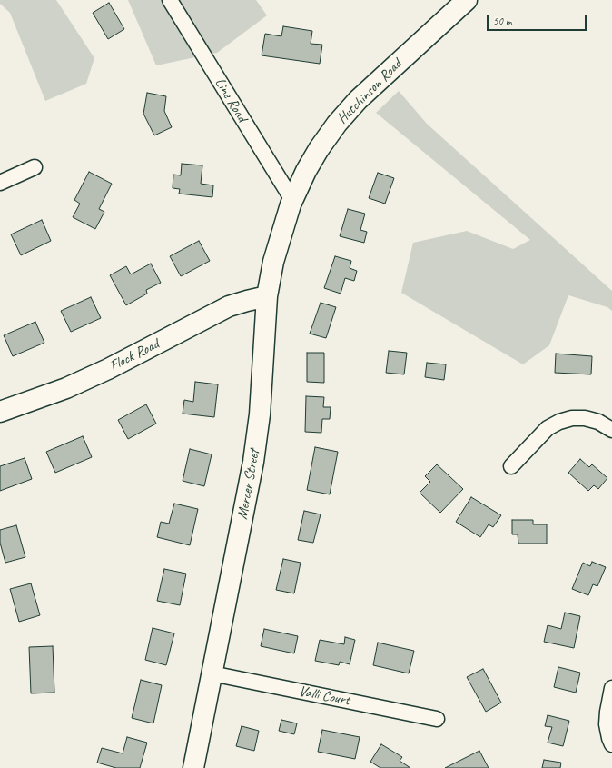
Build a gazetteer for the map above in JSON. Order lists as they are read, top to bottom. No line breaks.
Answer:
{"streets":{"street":["Hutchinson Road","Line Road","Flock Road","Mercer Street","Valli Court"]},"crossings":[["Hutchinson Road","Line Road"],["Hutchinson Road","Mercer Street"],["Line Road","Mercer Street"],["Flock Road","Mercer Street"],["Mercer Street","Valli Court"]],"scale_bar":"50 m"}
